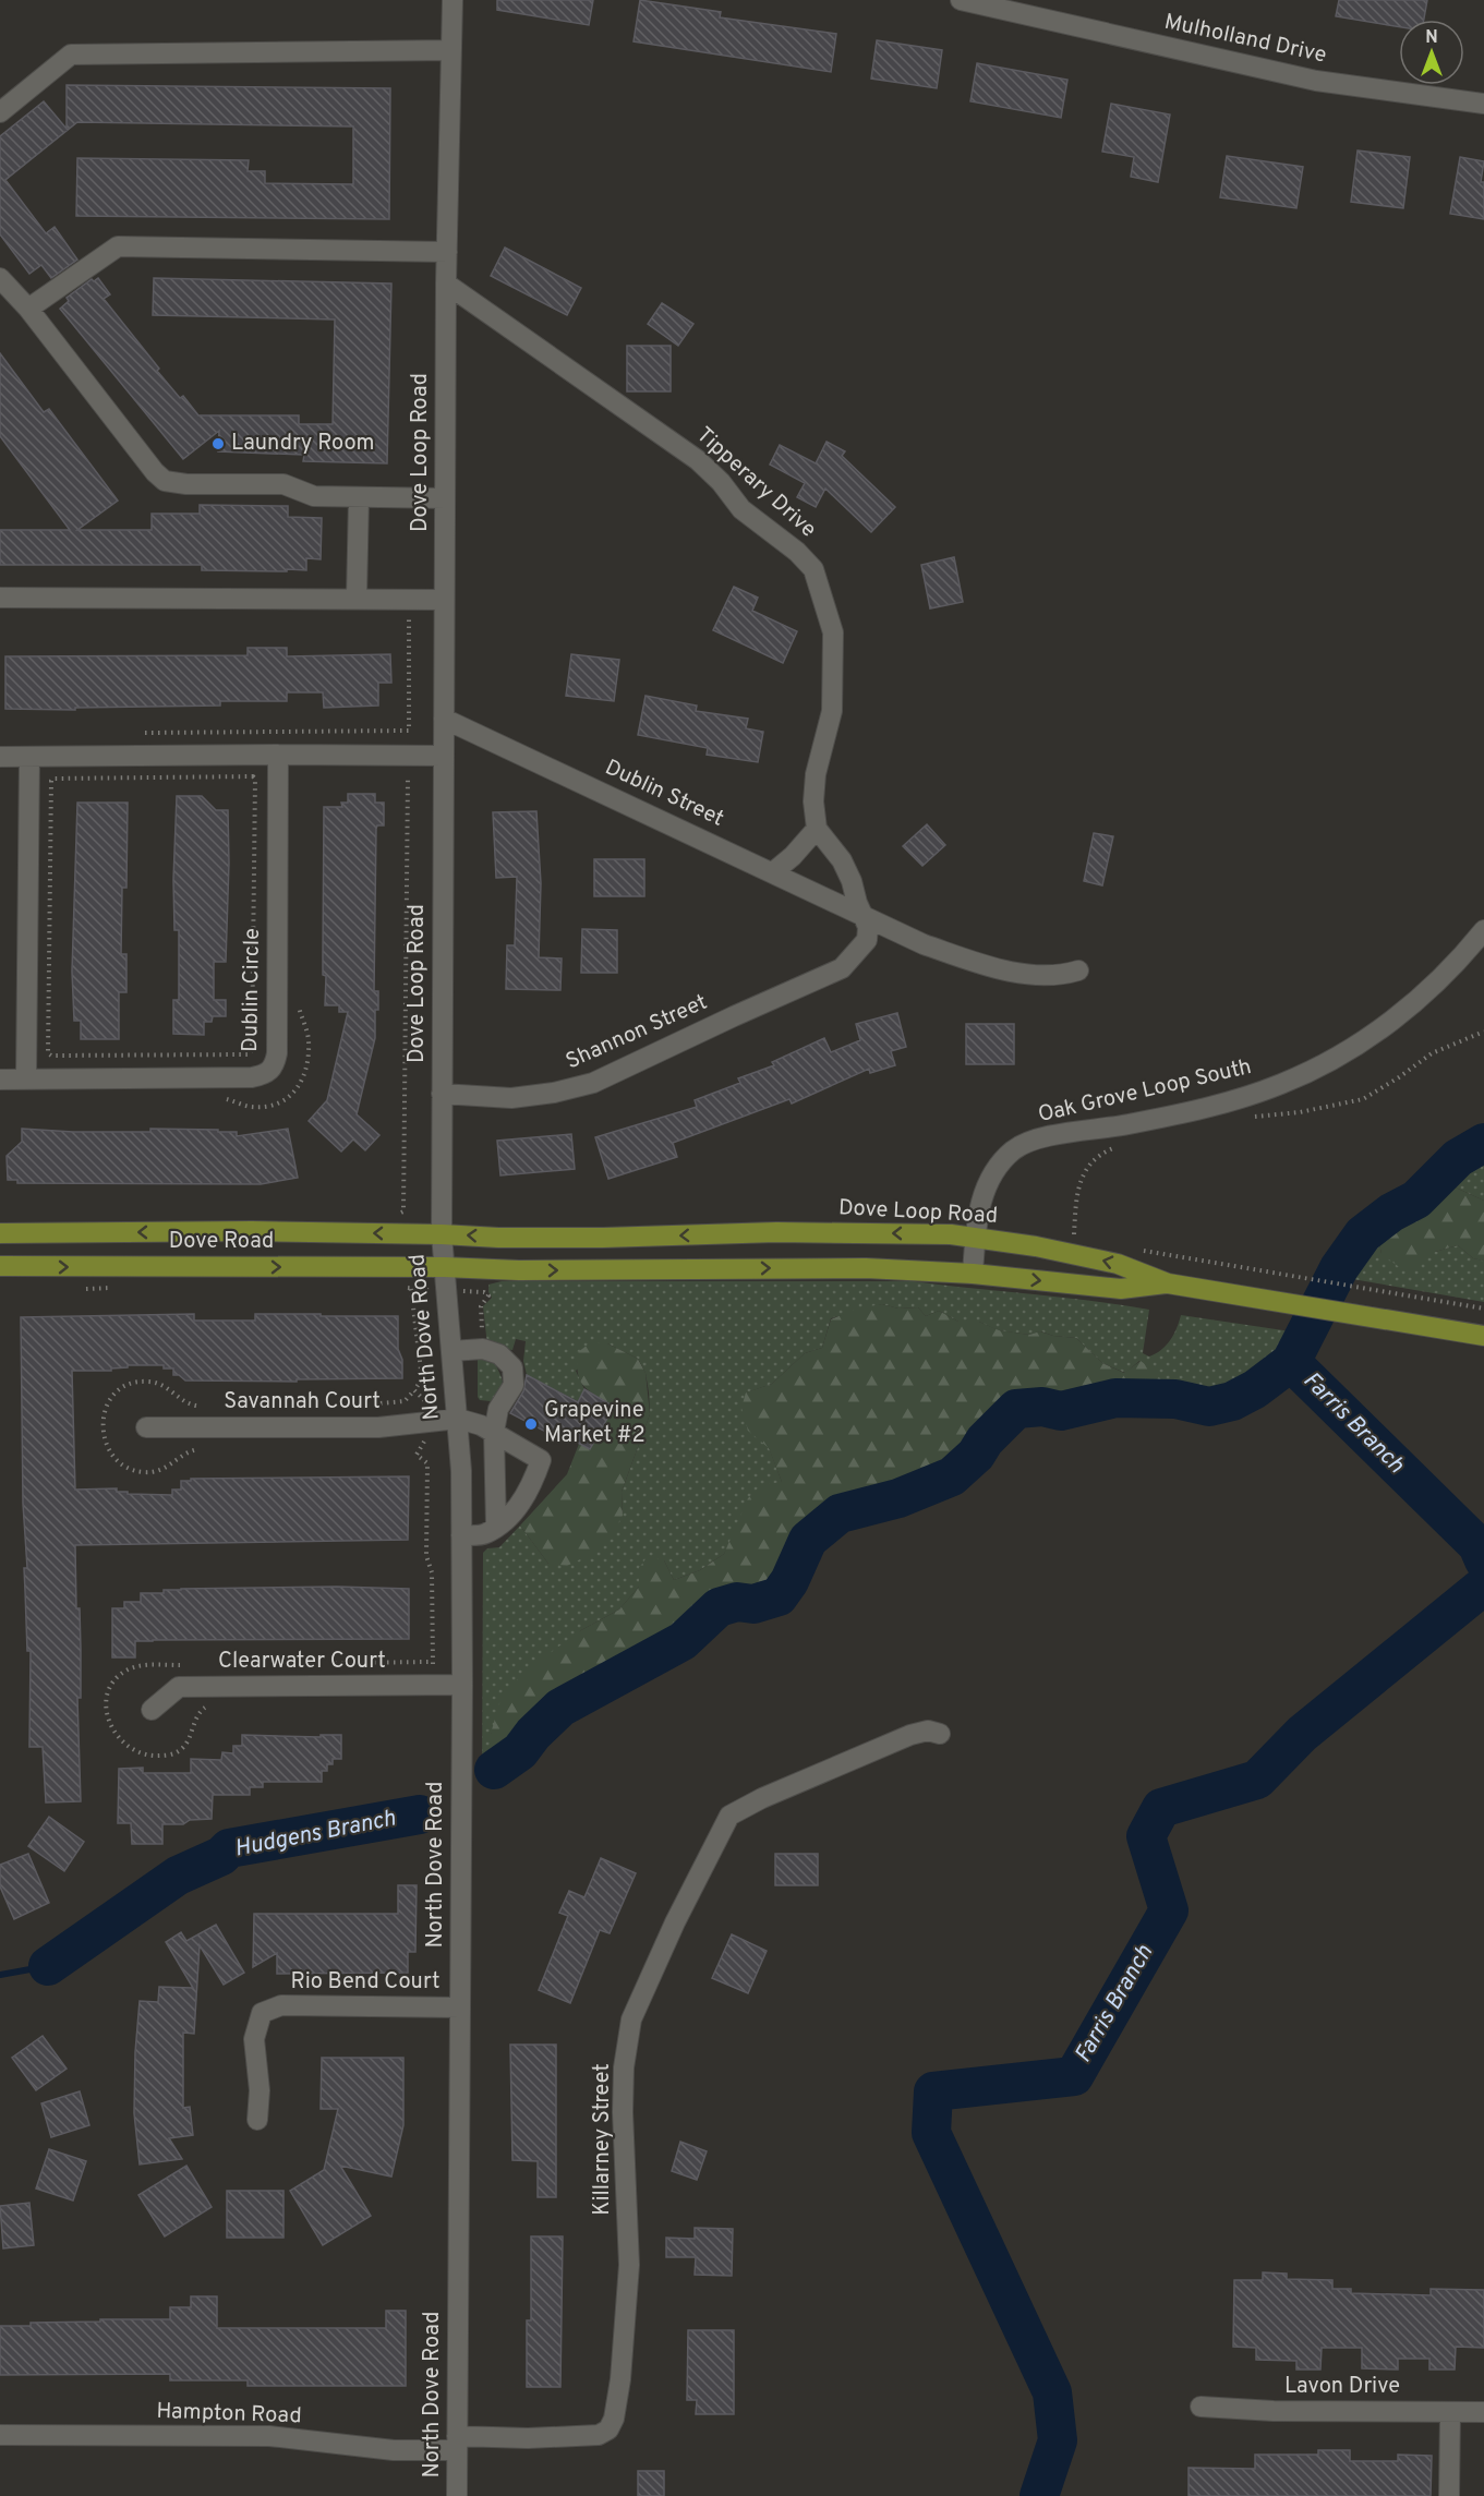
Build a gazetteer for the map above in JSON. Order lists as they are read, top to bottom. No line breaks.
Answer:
{"streets":{"main road":["Dove Loop Road","Dove Road"],"street":["Mulholland Drive","Tipperary Drive","Dublin Street","Dublin Circle","Shannon Street","Oak Grove Loop South","North Dove Road","Savannah Court","Clearwater Court","Rio Bend Court","Killarney Street","Lavon Drive","Hampton Road"]},"crossings":[["Dove Loop Road","Tipperary Drive"],["Dove Loop Road","Dublin Street"],["Dove Loop Road","Shannon Street"],["Dove Loop Road","Oak Grove Loop South"],["Dove Loop Road","Dove Road"],["Dove Loop Road","North Dove Road"],["Dublin Street","Shannon Street"],["Dove Road","North Dove Road"],["North Dove Road","Savannah Court"],["North Dove Road","Clearwater Court"],["North Dove Road","Rio Bend Court"],["North Dove Road","Hampton Road"],["Killarney Street","Hampton Road"]],"water":["Farris Branch","Hudgens Branch"],"places":["Laundry Room","Grapevine Market #2"],"north":"top"}
